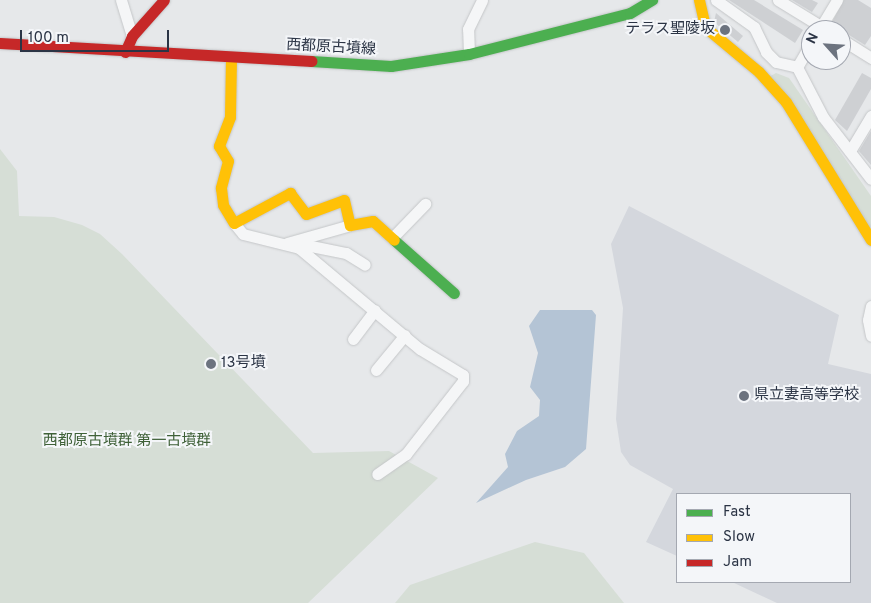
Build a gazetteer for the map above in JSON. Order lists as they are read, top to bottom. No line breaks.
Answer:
{"streets":{"street":["西都原古墳線"]},"parks":["西都原古墳群 第一古墳群"],"places":["テラス聖陵坂","13号墳","県立妻高等学校"],"legend":["Fast","Slow","Jam"],"scale_bar":"100 m","north":"top left"}
